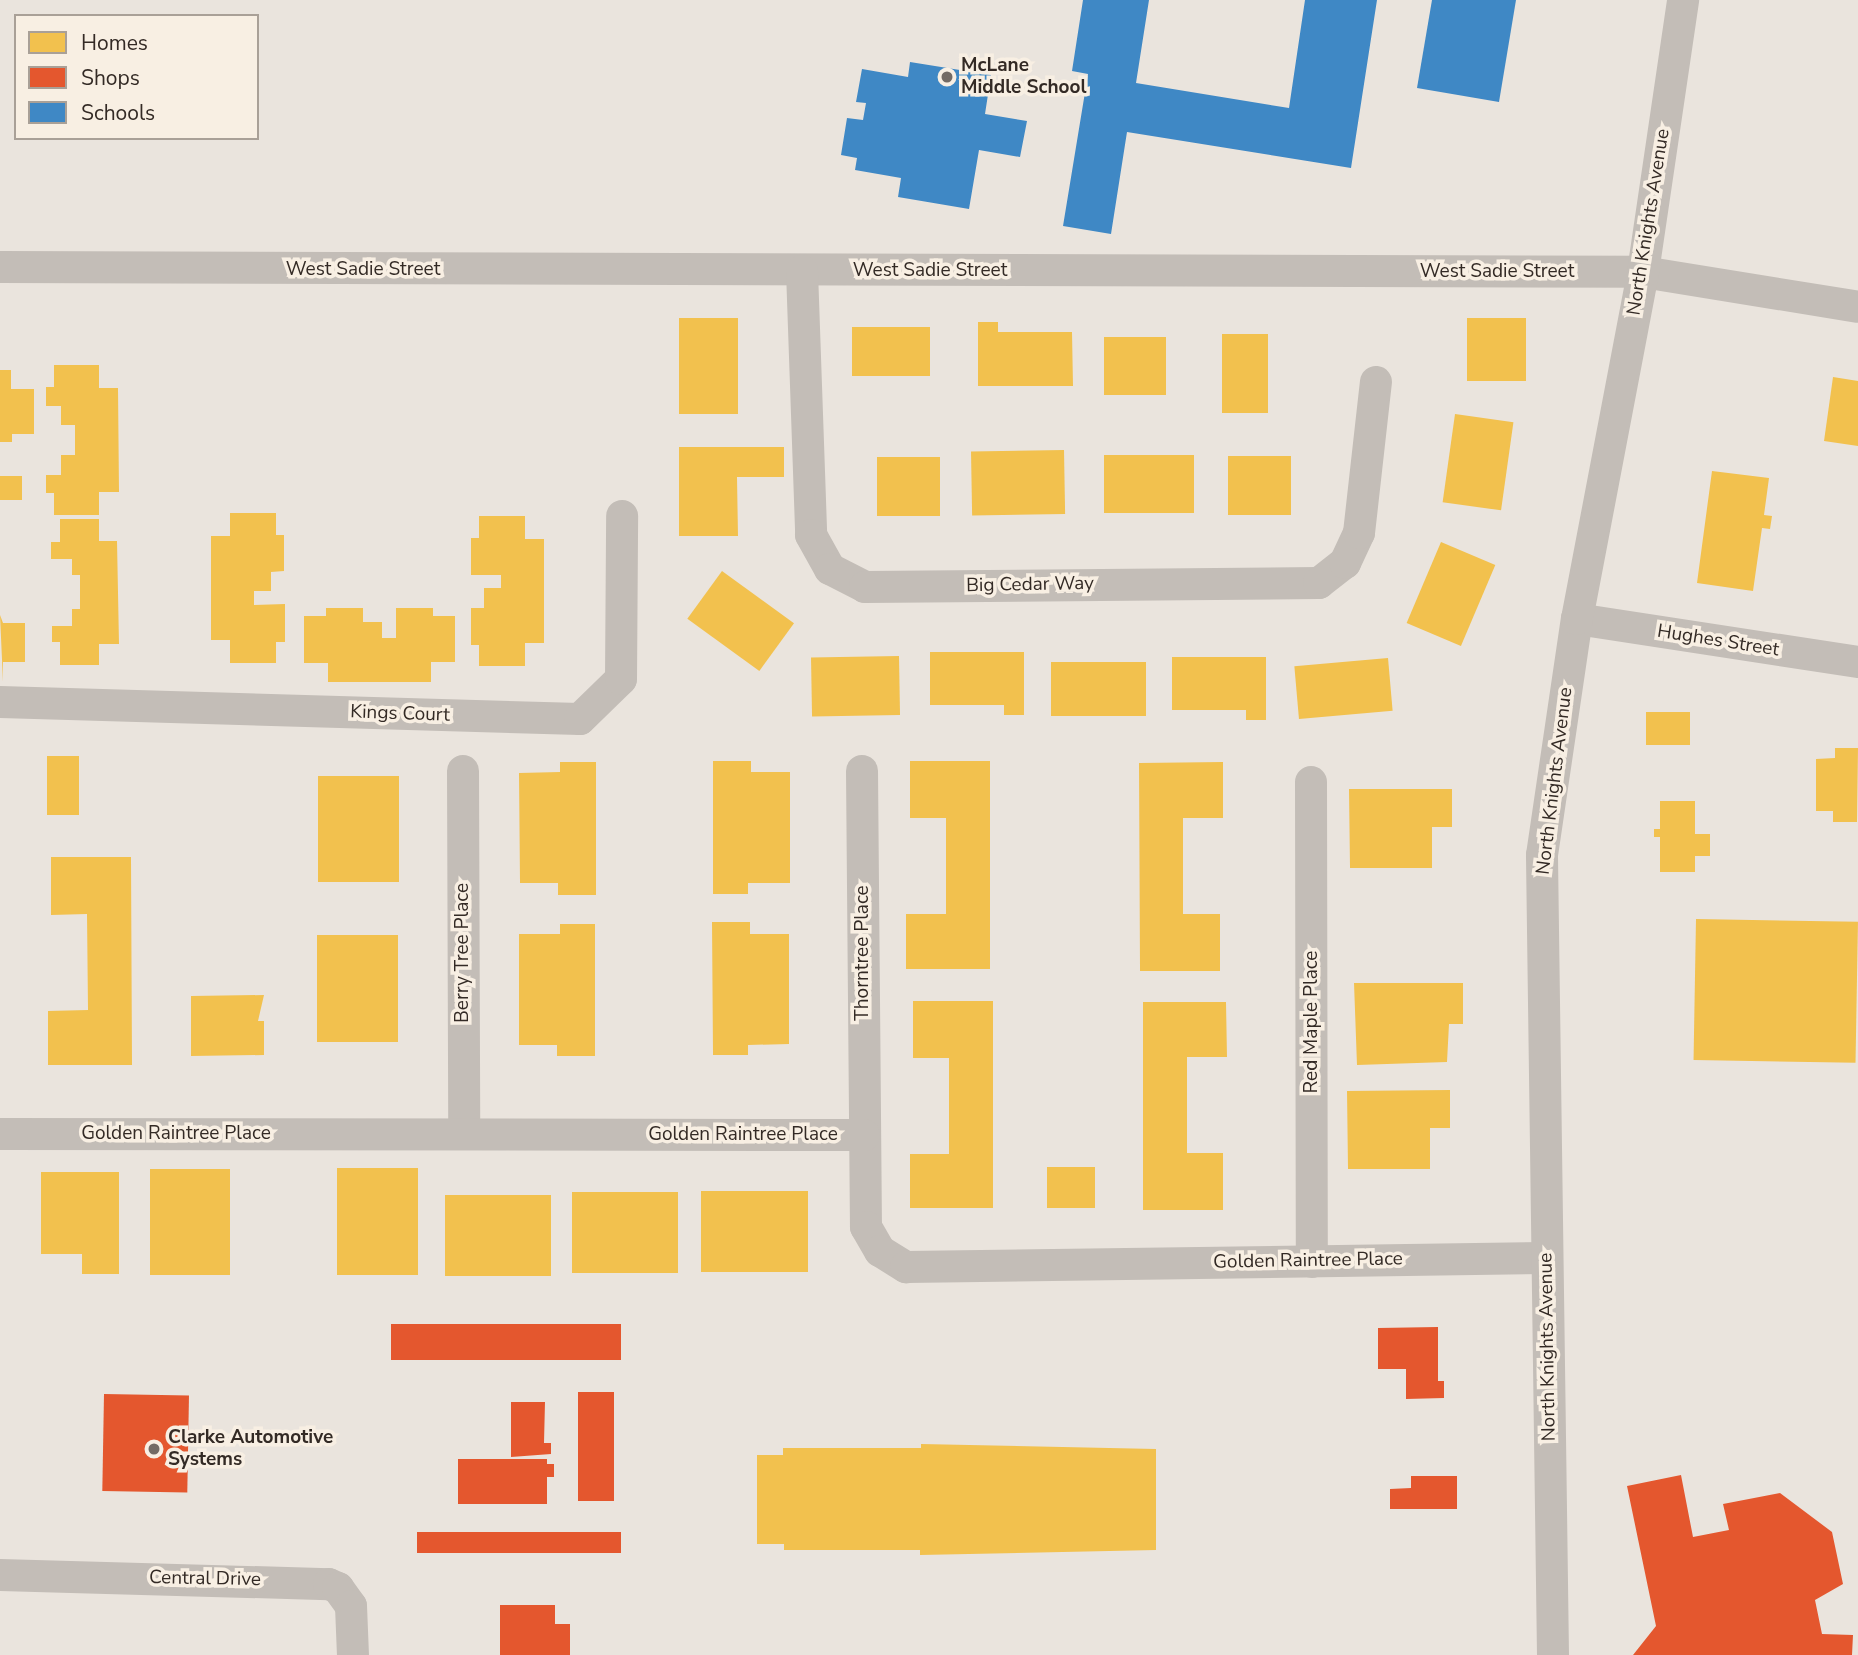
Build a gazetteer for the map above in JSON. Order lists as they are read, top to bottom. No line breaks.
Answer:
{"streets":{"street":["North Knights Avenue","West Sadie Street","Big Cedar Way","Hughes Street","Kings Court","Berry Tree Place","Thorntree Place","Red Maple Place","Golden Raintree Place","Central Drive"]},"crossings":[["North Knights Avenue","West Sadie Street"],["North Knights Avenue","Hughes Street"],["North Knights Avenue","Golden Raintree Place"],["West Sadie Street","Big Cedar Way"],["Berry Tree Place","Golden Raintree Place"],["Thorntree Place","Golden Raintree Place"],["Red Maple Place","Golden Raintree Place"]],"places":["McLane Middle School","Clarke Automotive Systems"],"legend":["Homes","Shops","Schools"]}
